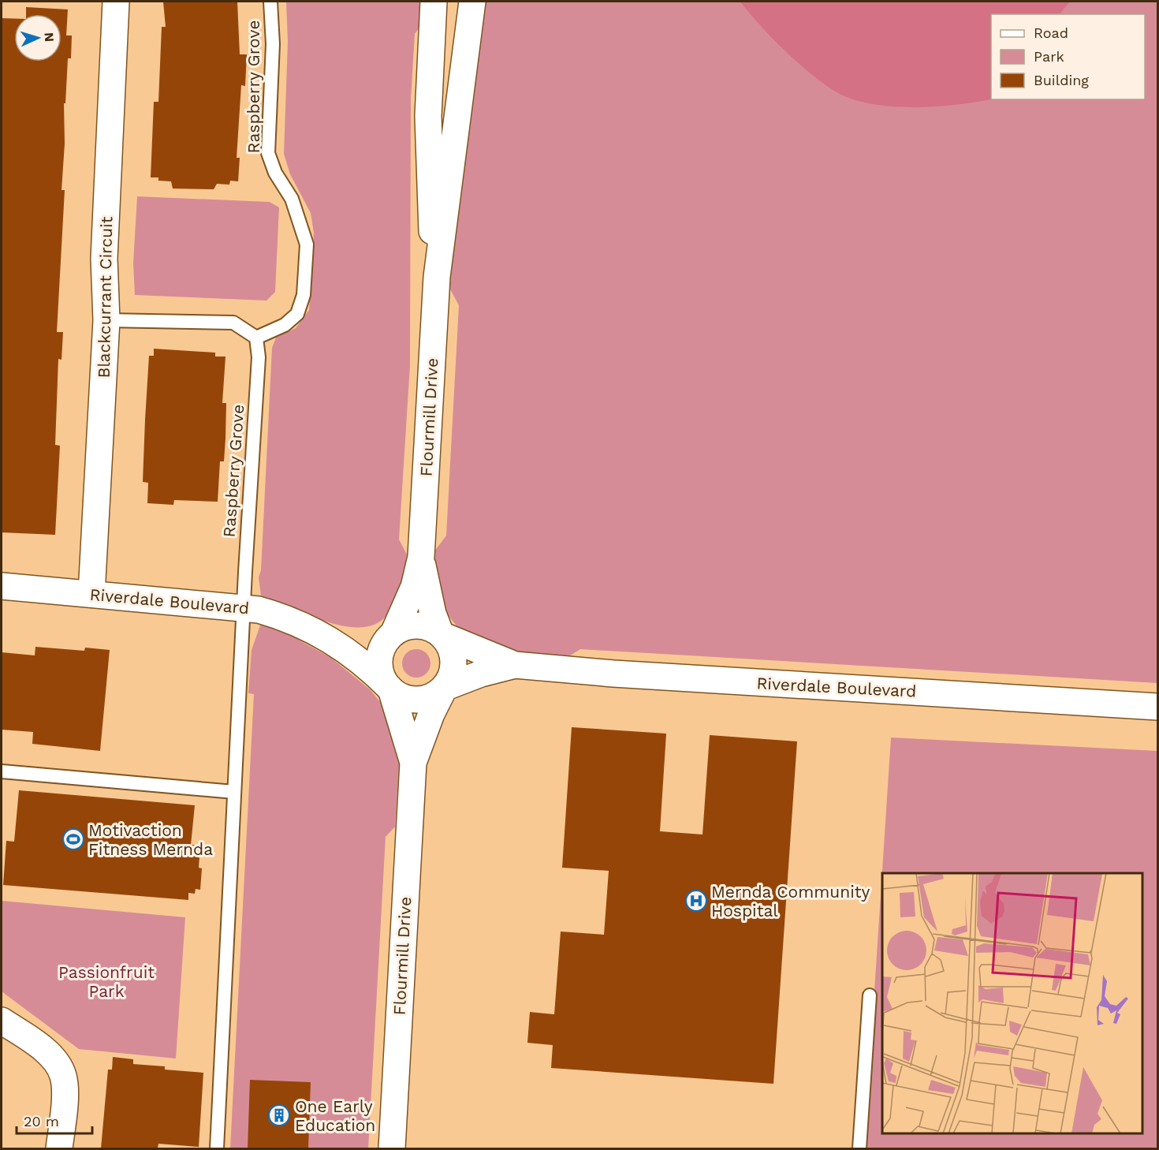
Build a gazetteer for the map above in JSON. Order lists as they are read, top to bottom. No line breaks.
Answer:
{"streets":{"street":["Blackcurrant Circuit","Flourmill Drive","Riverdale Boulevard"],"lane":["Raspberry Grove"]},"crossings":[["Raspberry Grove","Riverdale Boulevard"],["Blackcurrant Circuit","Riverdale Boulevard"],["Flourmill Drive","Riverdale Boulevard"]],"parks":["Passionfruit Park"],"places":{"sports":["Motivaction Fitness Mernda"],"hospital":["Mernda Community Hospital"],"building":["One Early Education"]},"legend":["Road","Park","Building"],"scale_bar":"20 m","north":"right"}
